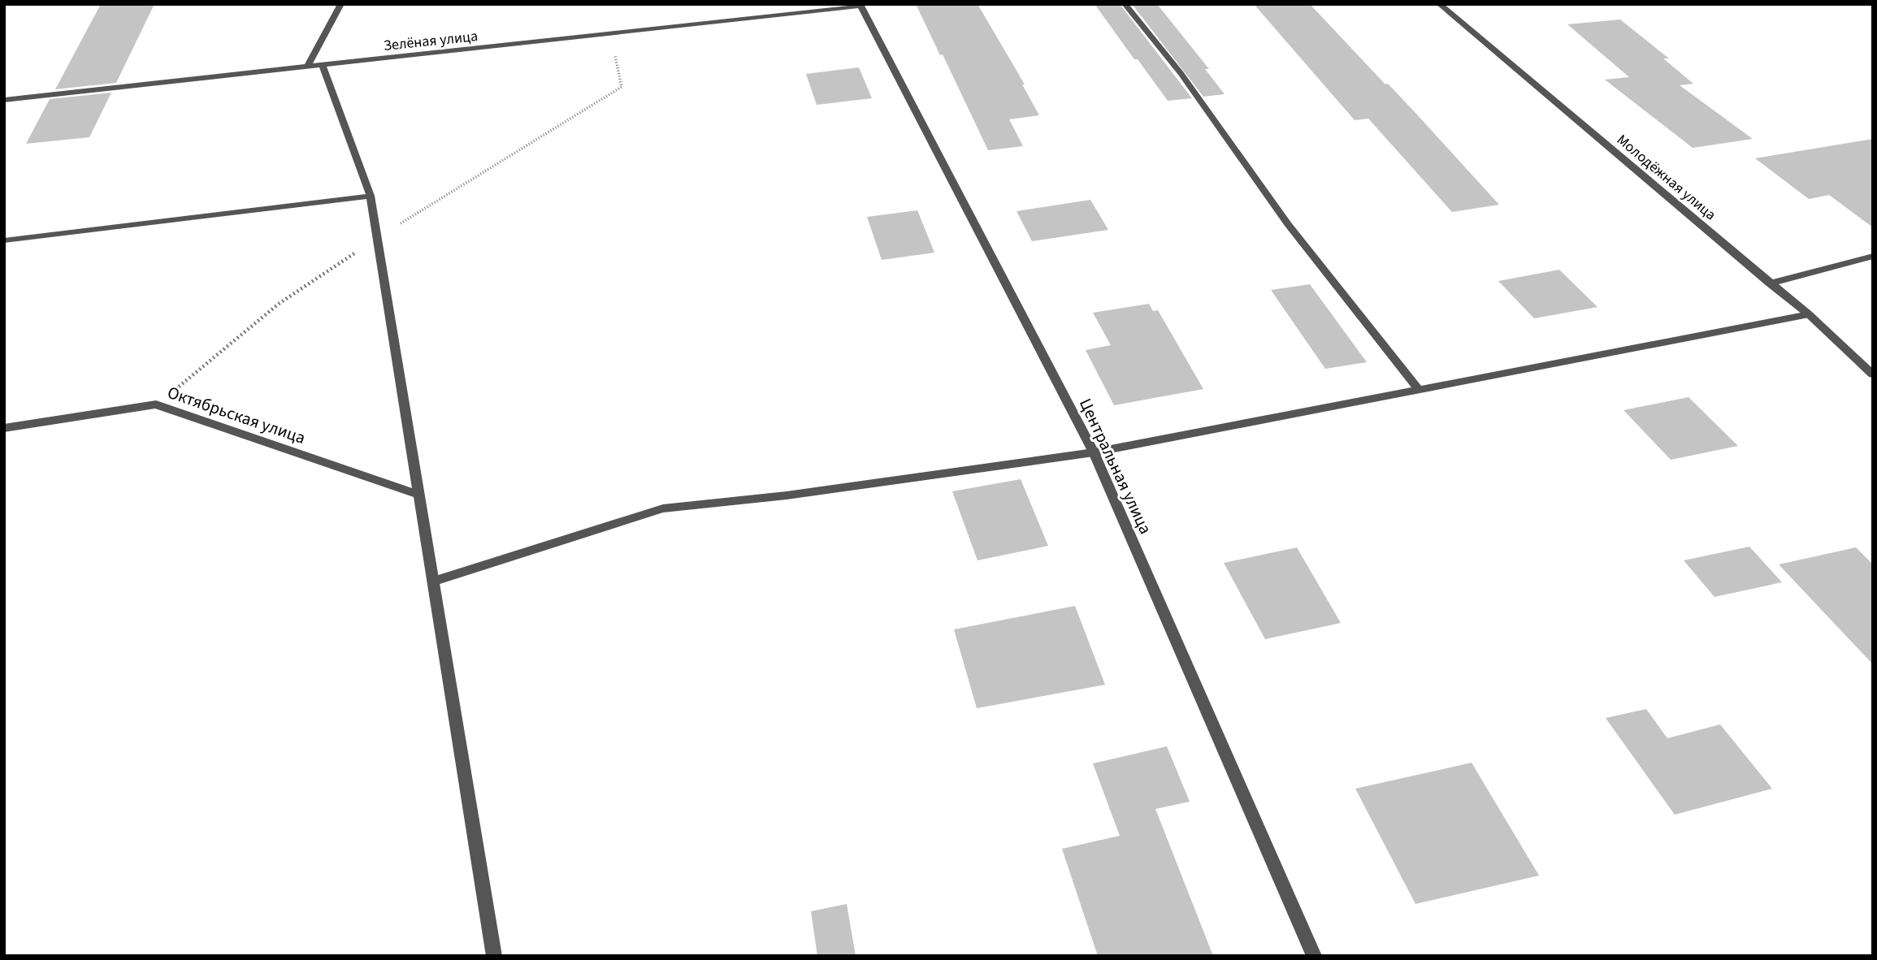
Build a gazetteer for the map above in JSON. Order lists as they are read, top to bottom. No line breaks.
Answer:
{"streets":{"street":["Зелёная улица","Молодёжная улица","Октябрьская улица","Центральная улица"]},"crossings":[["Зелёная улица","Центральная улица"]]}
